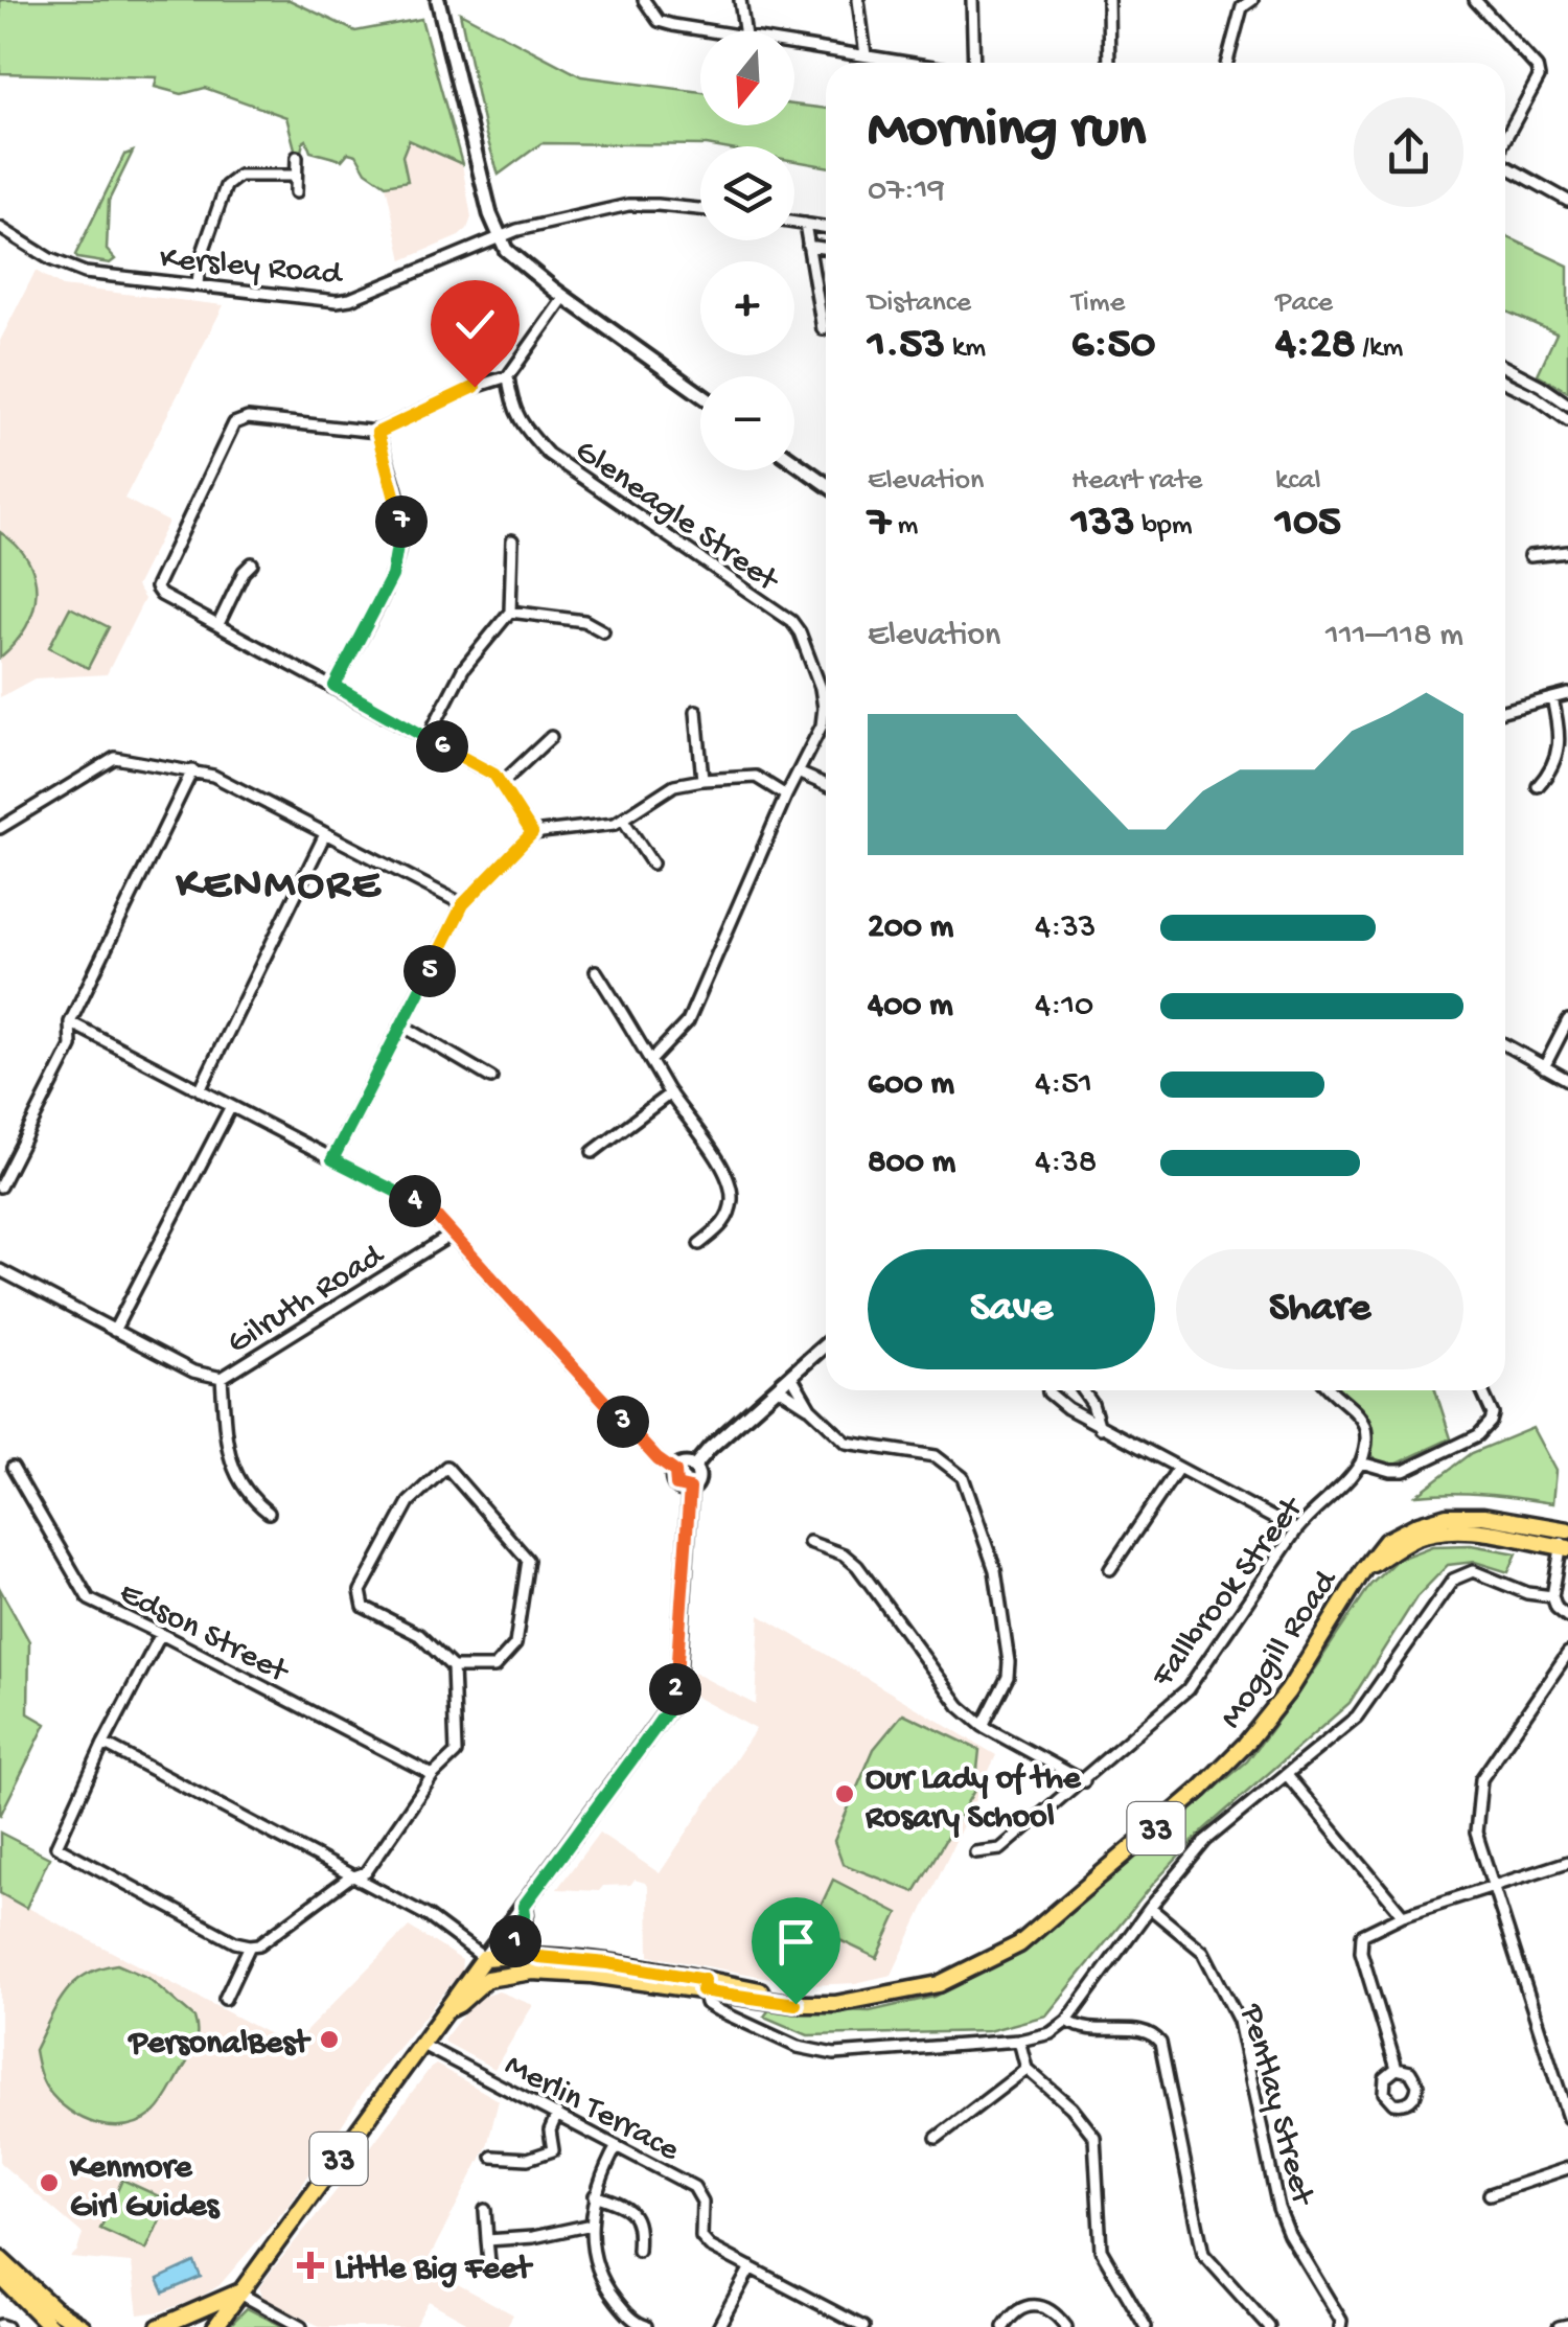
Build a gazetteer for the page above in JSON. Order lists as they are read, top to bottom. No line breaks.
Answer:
{"streets":{"main road":["Moggill Road","33"],"street":["Kersley Road","Gleneagle Street","Gilruth Road","Fallbrook Street","Edson Street","Pentlay Street","Merlin Terrace"]},"crossings":[["Moggill Road","Merlin Terrace"]],"districts":["KENMORE"],"places":{"other":["Our Lady of the Rosary School","PersonalBest","Kenmore Girl Guides"],"health":["Little Big Feet"]},"north":"bottom","page":{"map_buttons":["+","−"],"heading":["Morning run","07:19"],"stats":[["Distance","1.53 km"],["Time","6:50"],["Pace","4:28 /km"],["Elevation","7 m"],["Heart rate","133 bpm"],["kcal","105"]],"pins":["7","6","5","4","3","2","1"],"chart":["Elevation","111–118 m"],"list":[{"name":"200 m","note":"4:33"},{"name":"400 m","note":"4:10"},{"name":"600 m","note":"4:51"},{"name":"800 m","note":"4:38"}],"buttons":["Save","Share"]}}
